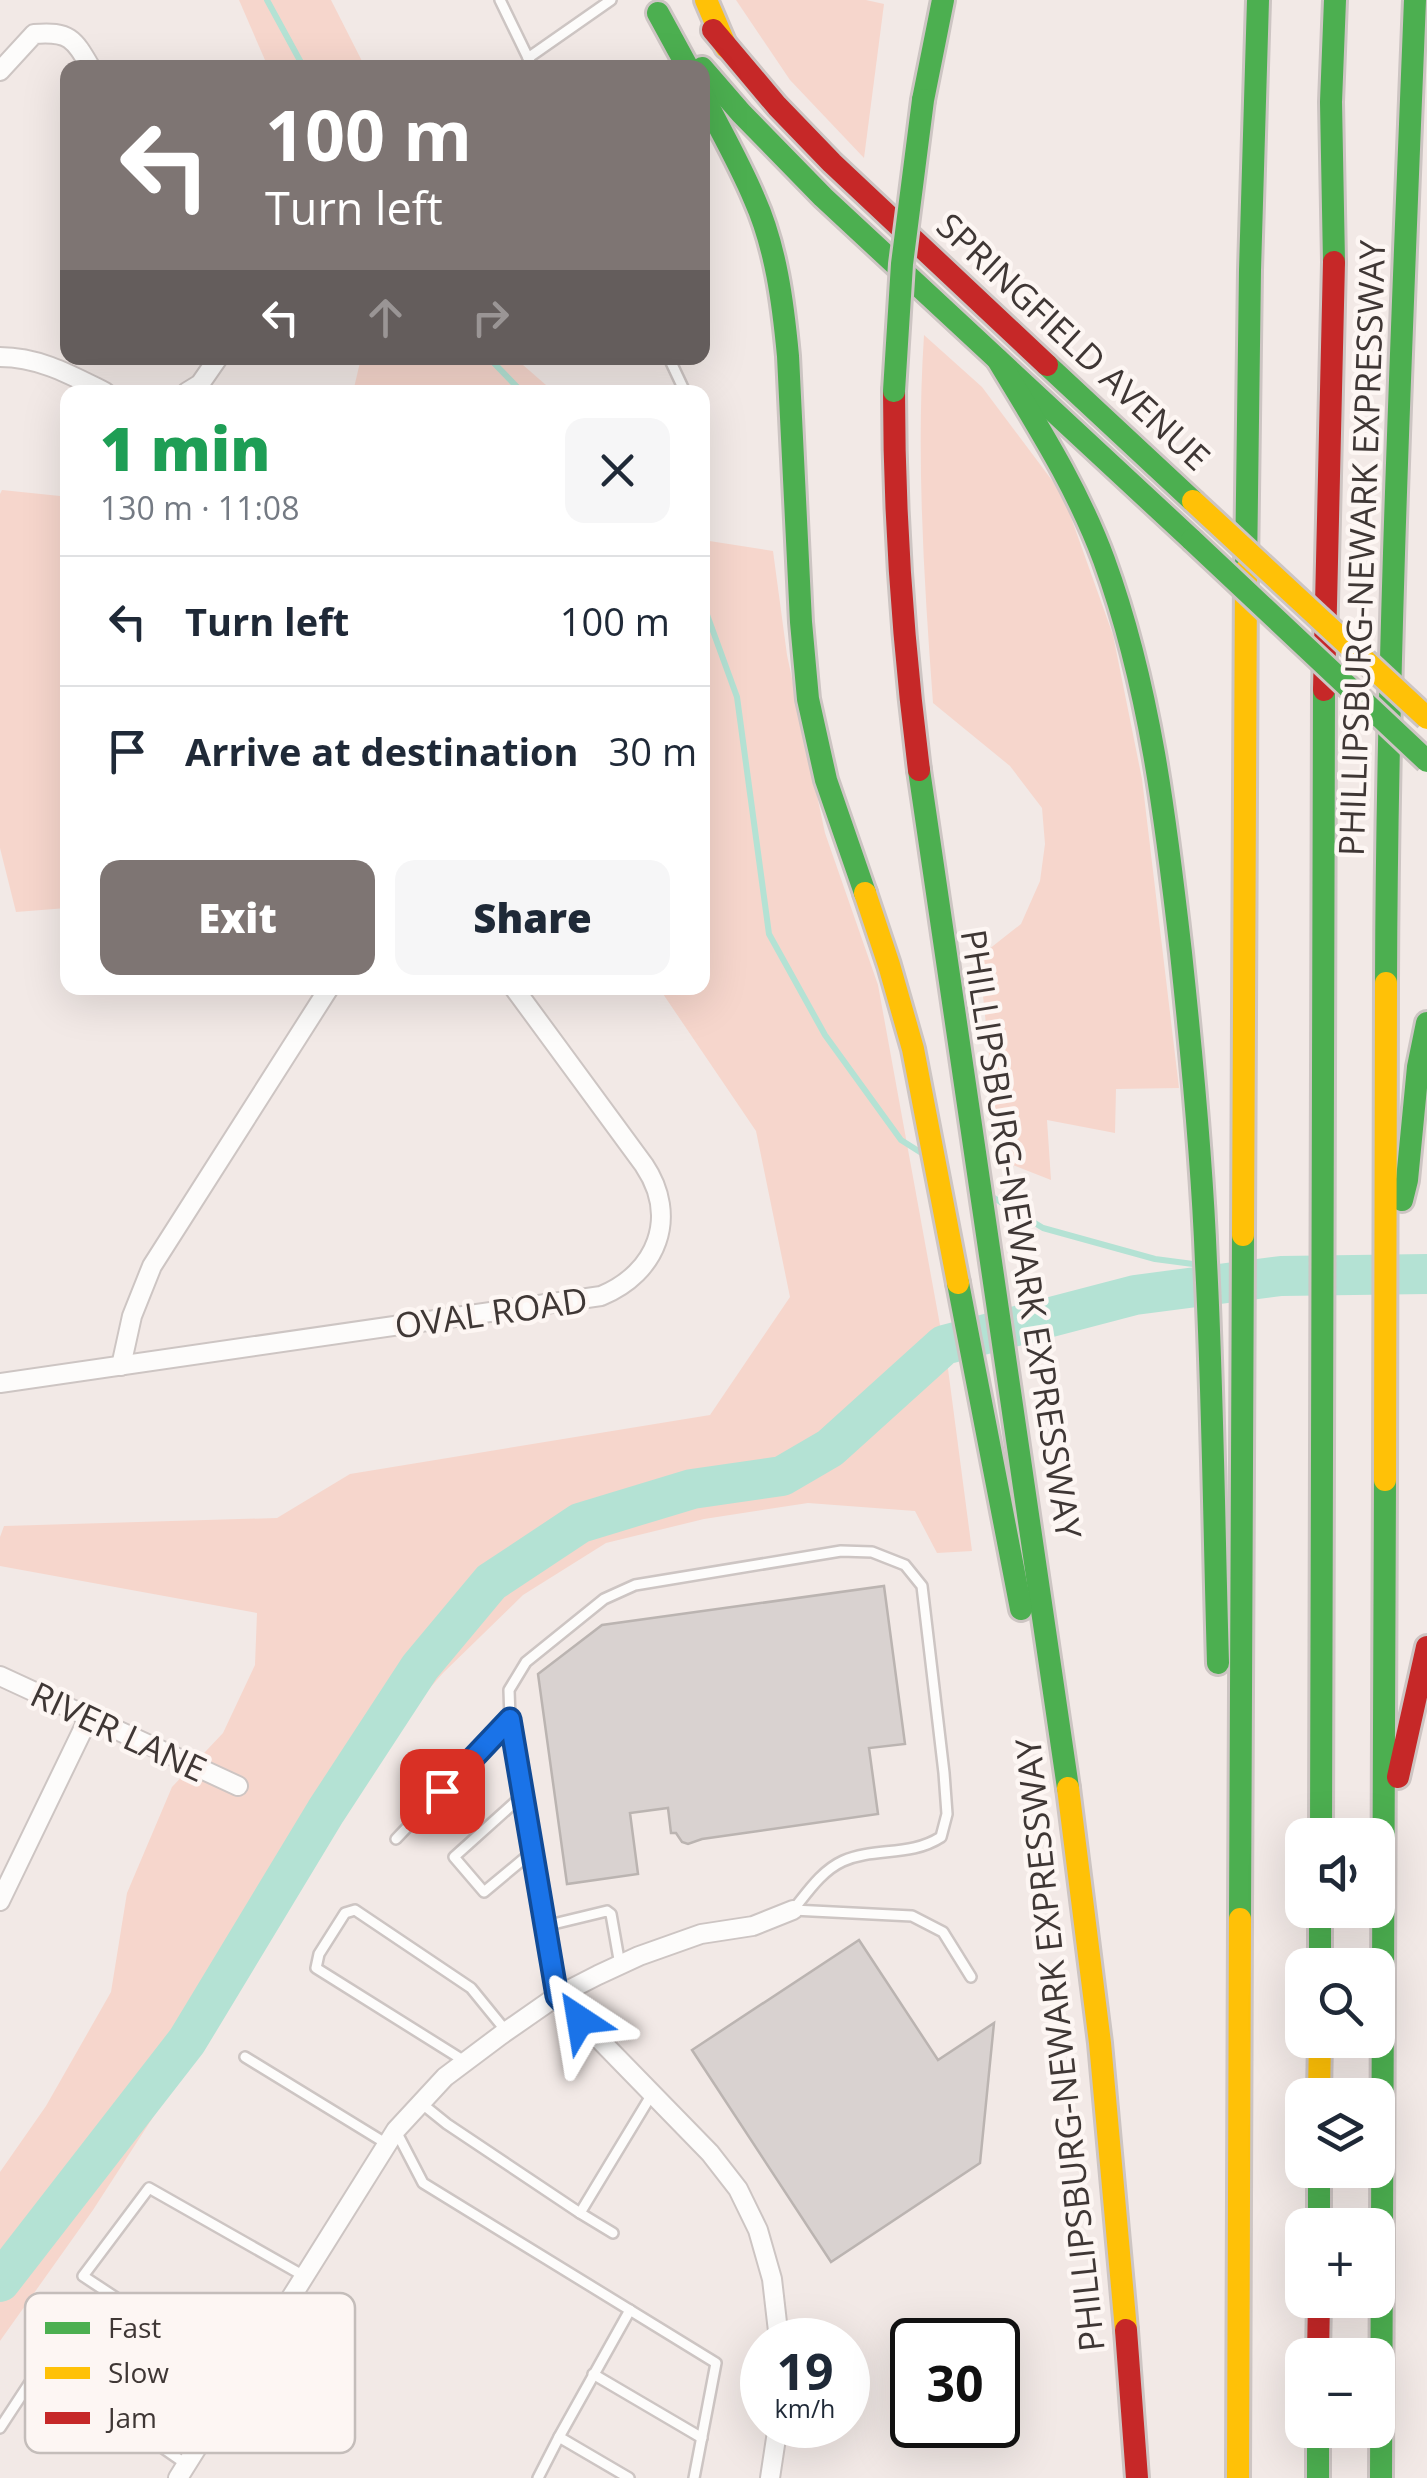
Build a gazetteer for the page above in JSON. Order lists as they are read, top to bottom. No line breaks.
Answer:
{"streets":{"main road":["SPRINGFIELD AVENUE","PHILLIPSBURG-NEWARK EXPRESSWAY"],"street":["OVAL ROAD","RIVER LANE"]},"legend":["Fast","Slow","Jam"],"page":{"turn":["100 m","Turn left"],"heading":["1 min","130 m · 11:08"],"list":[{"name":"Turn left","value":"100 m"},{"name":"Arrive at destination","value":"30 m"}],"buttons":["Exit","Share"],"map_buttons":["+","−"],"speed":"19 km/h","limit":"30"}}
